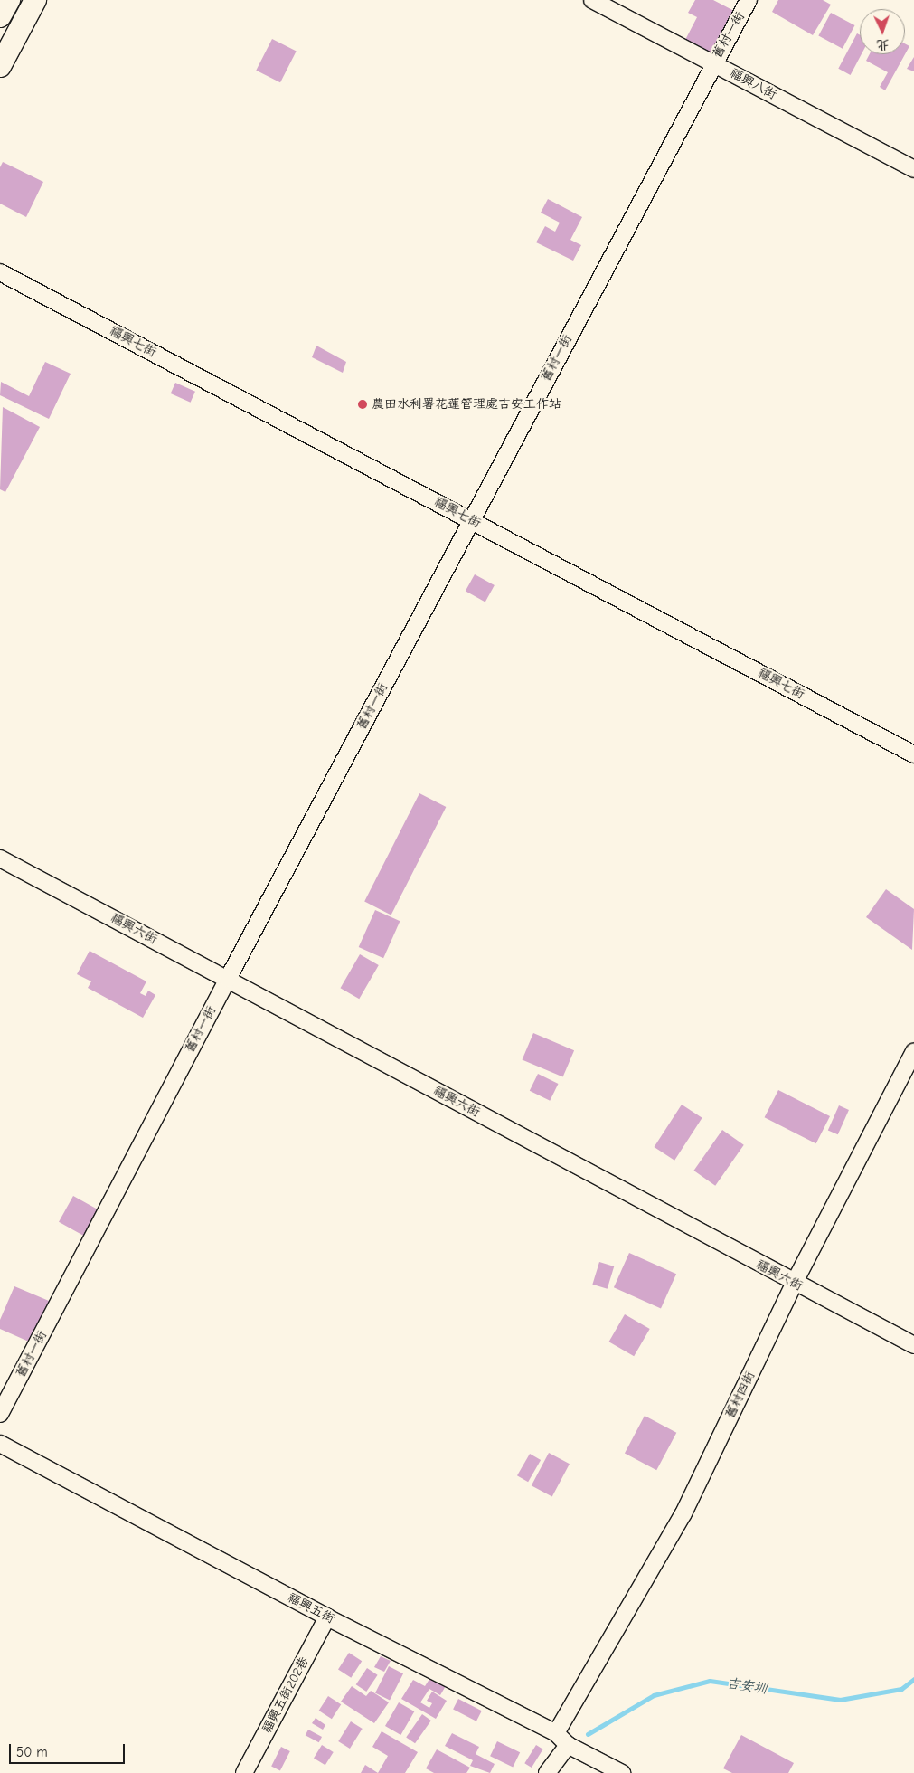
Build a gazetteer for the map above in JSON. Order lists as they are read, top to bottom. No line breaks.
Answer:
{"streets":{"street":["舊村一街","福興八街","福興七街","福興六街","舊村四街","福興五街","福興五街202巷"]},"crossings":[["舊村一街","福興八街"],["舊村一街","福興七街"],["舊村一街","福興六街"],["福興六街","舊村四街"],["舊村四街","福興五街"],["福興五街","福興五街202巷"]],"water":["吉安圳"],"places":["農田水利署花蓮管理處吉安工作站"],"scale_bar":"50 m","north":"bottom"}
